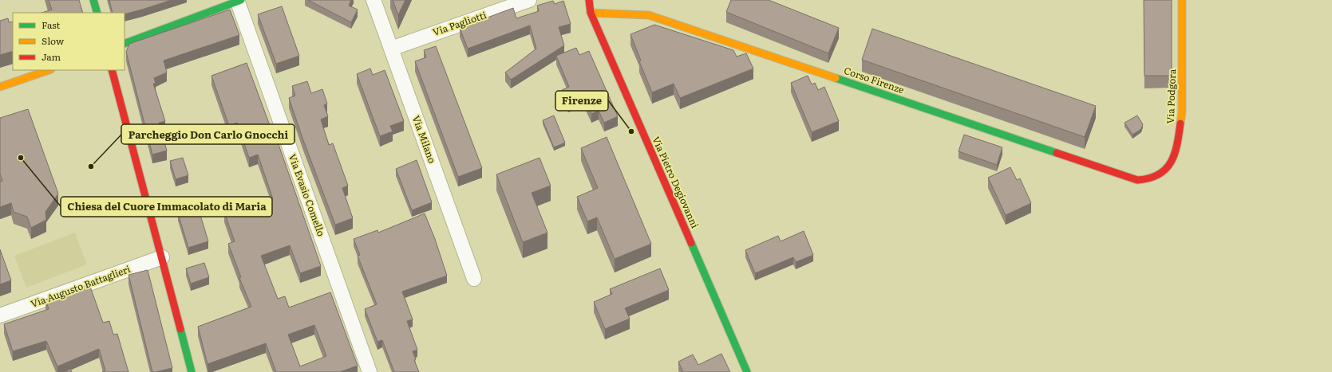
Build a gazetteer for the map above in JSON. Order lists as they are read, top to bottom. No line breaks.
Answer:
{"streets":{"street":["Via Pagliotti","Corso Firenze","Via Podgora","Via Milano","Via Pietro Degiovanni","Via Evasio Comello","Via Augusto Battaglieri"]},"crossings":[["Via Pagliotti","Via Milano"],["Corso Firenze","Via Podgora"],["Corso Firenze","Via Pietro Degiovanni"]],"places":["Firenze","Chiesa del Cuore Immacolato di Maria","Parcheggio Don Carlo Gnocchi"],"legend":["Fast","Slow","Jam"]}
